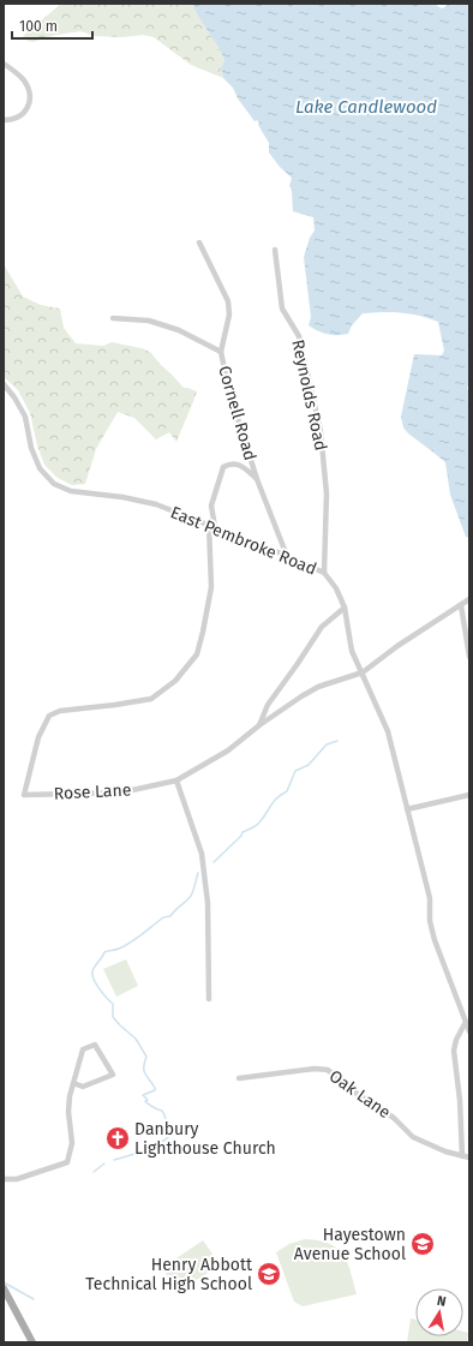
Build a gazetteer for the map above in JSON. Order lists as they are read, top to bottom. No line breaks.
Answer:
{"streets":{"street":["Reynolds Road","Cornell Road","East Pembroke Road","Rose Lane","Oak Lane"]},"crossings":[["Reynolds Road","East Pembroke Road"],["Cornell Road","East Pembroke Road"],["East Pembroke Road","Rose Lane"]],"water":["Lake Candlewood"],"places":{"church":["Danbury Lighthouse Church"],"school or university":["Hayestown Avenue School","Henry Abbott Technical High School"]},"scale_bar":"100 m","north":"top"}
